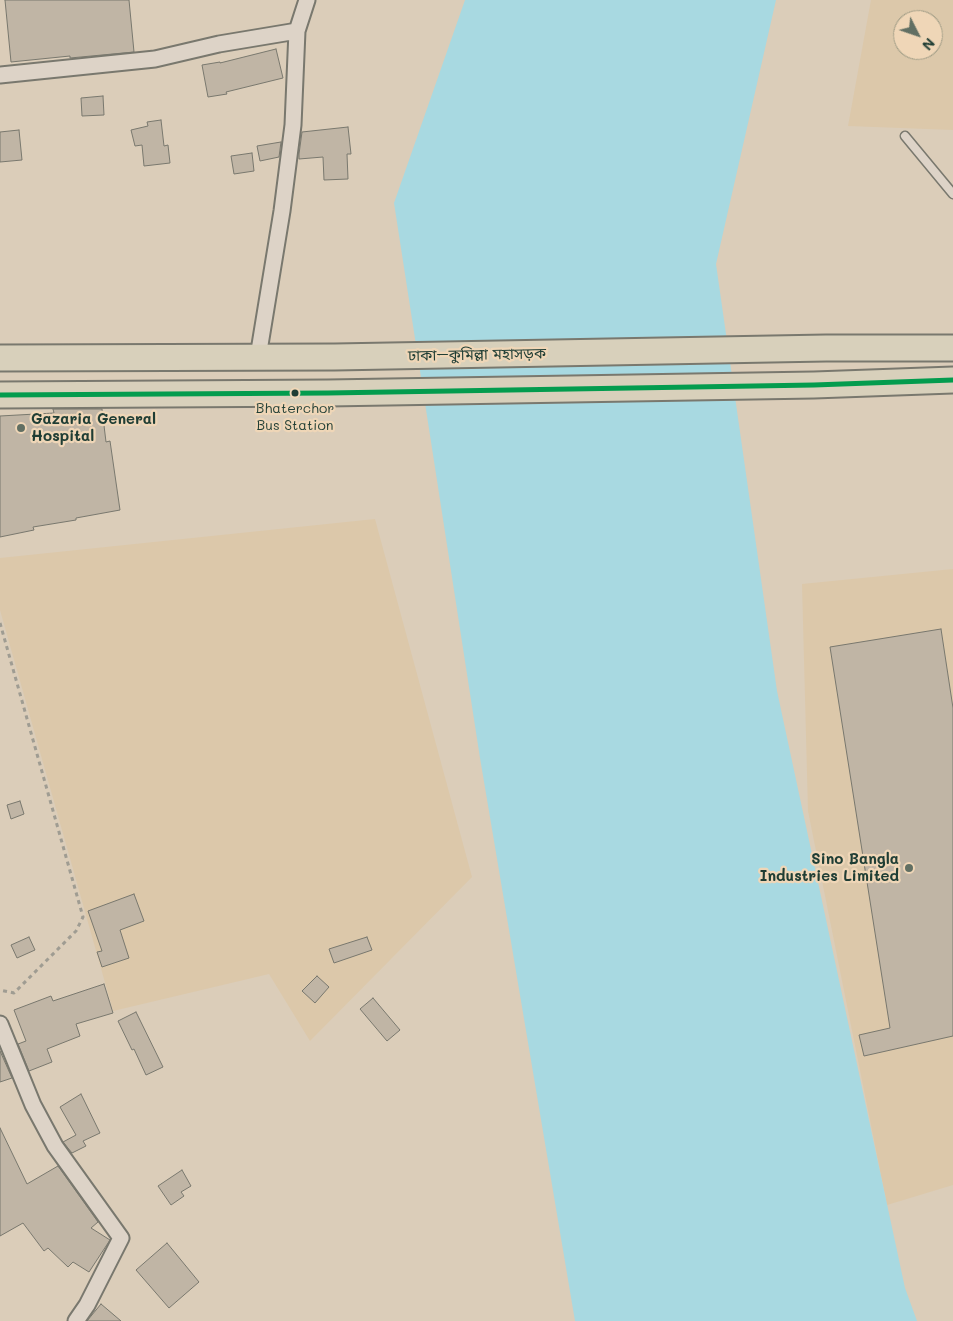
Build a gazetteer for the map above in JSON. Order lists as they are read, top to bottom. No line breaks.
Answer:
{"streets":{"highway":["ঢাকা–কুমিল্লা মহাসড়ক"]},"places":["Bhaterchor Bus Station","Gazaria General Hospital","Sino Bangla Industries Limited"],"north":"bottom right"}
